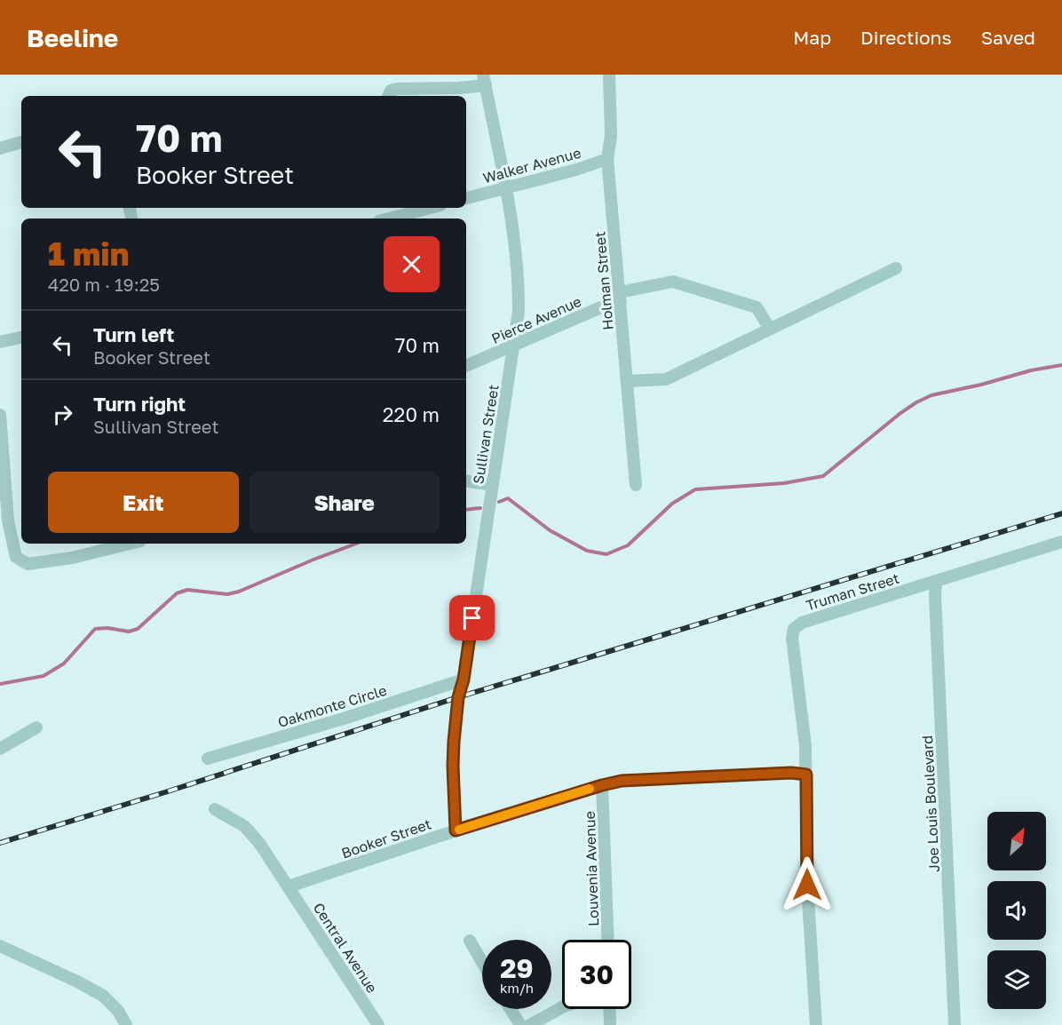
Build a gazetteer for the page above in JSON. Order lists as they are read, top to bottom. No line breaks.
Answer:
{"streets":{"street":["Walker Avenue","Holman Street","Pierce Avenue","Sullivan Street","Truman Street","Oakmonte Circle","Joe Louis Boulevard","Booker Street","Louvenia Avenue","Central Avenue"]},"crossings":[["Walker Avenue","Holman Street"],["Walker Avenue","Sullivan Street"],["Holman Street","Pierce Avenue"],["Pierce Avenue","Sullivan Street"],["Sullivan Street","Oakmonte Circle"],["Sullivan Street","Booker Street"],["Truman Street","Joe Louis Boulevard"],["Truman Street","Booker Street"],["Booker Street","Louvenia Avenue"],["Booker Street","Central Avenue"]],"north":"top right","page":{"header":"Beeline","nav":["Map","Directions","Saved"],"turn":["70 m","Booker Street"],"heading":["1 min","420 m · 19:25"],"list":[{"name":"Turn left","note":"Booker Street","value":"70 m"},{"name":"Turn right","note":"Sullivan Street","value":"220 m"}],"buttons":["Exit","Share"],"speed":"29 km/h","limit":"30"}}
